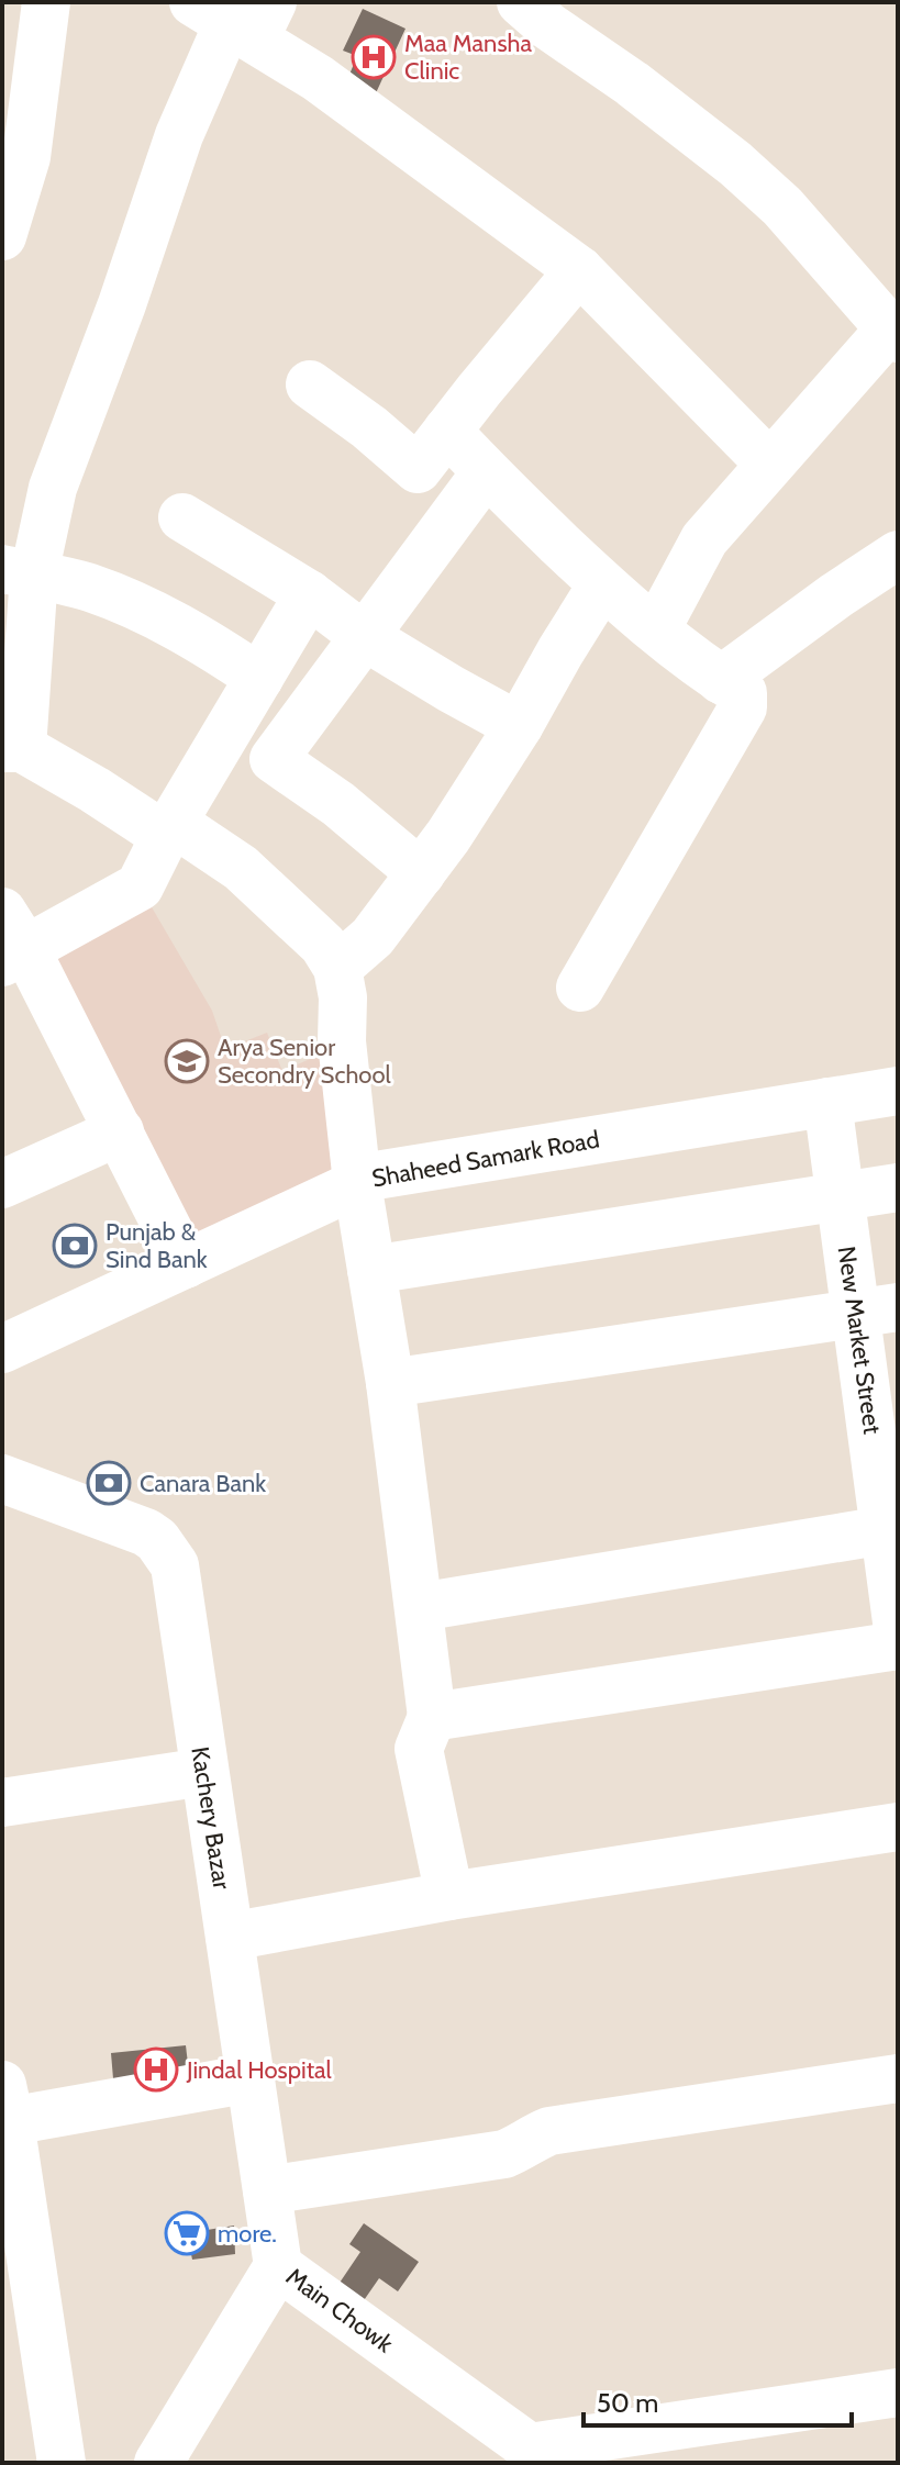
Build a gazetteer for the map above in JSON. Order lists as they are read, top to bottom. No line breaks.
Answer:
{"streets":{"street":["Shaheed Samark Road","New Market Street","Kachery Bazar","Main Chowk"]},"crossings":[["Shaheed Samark Road","New Market Street"],["Kachery Bazar","Main Chowk"]],"places":{"hospital":["Maa Mansha Clinic","Jindal Hospital"],"school or university":["Arya Senior Secondry School"],"bank":["Punjab & Sind Bank","Canara Bank"],"supermarket":["more."]},"scale_bar":"50 m"}
